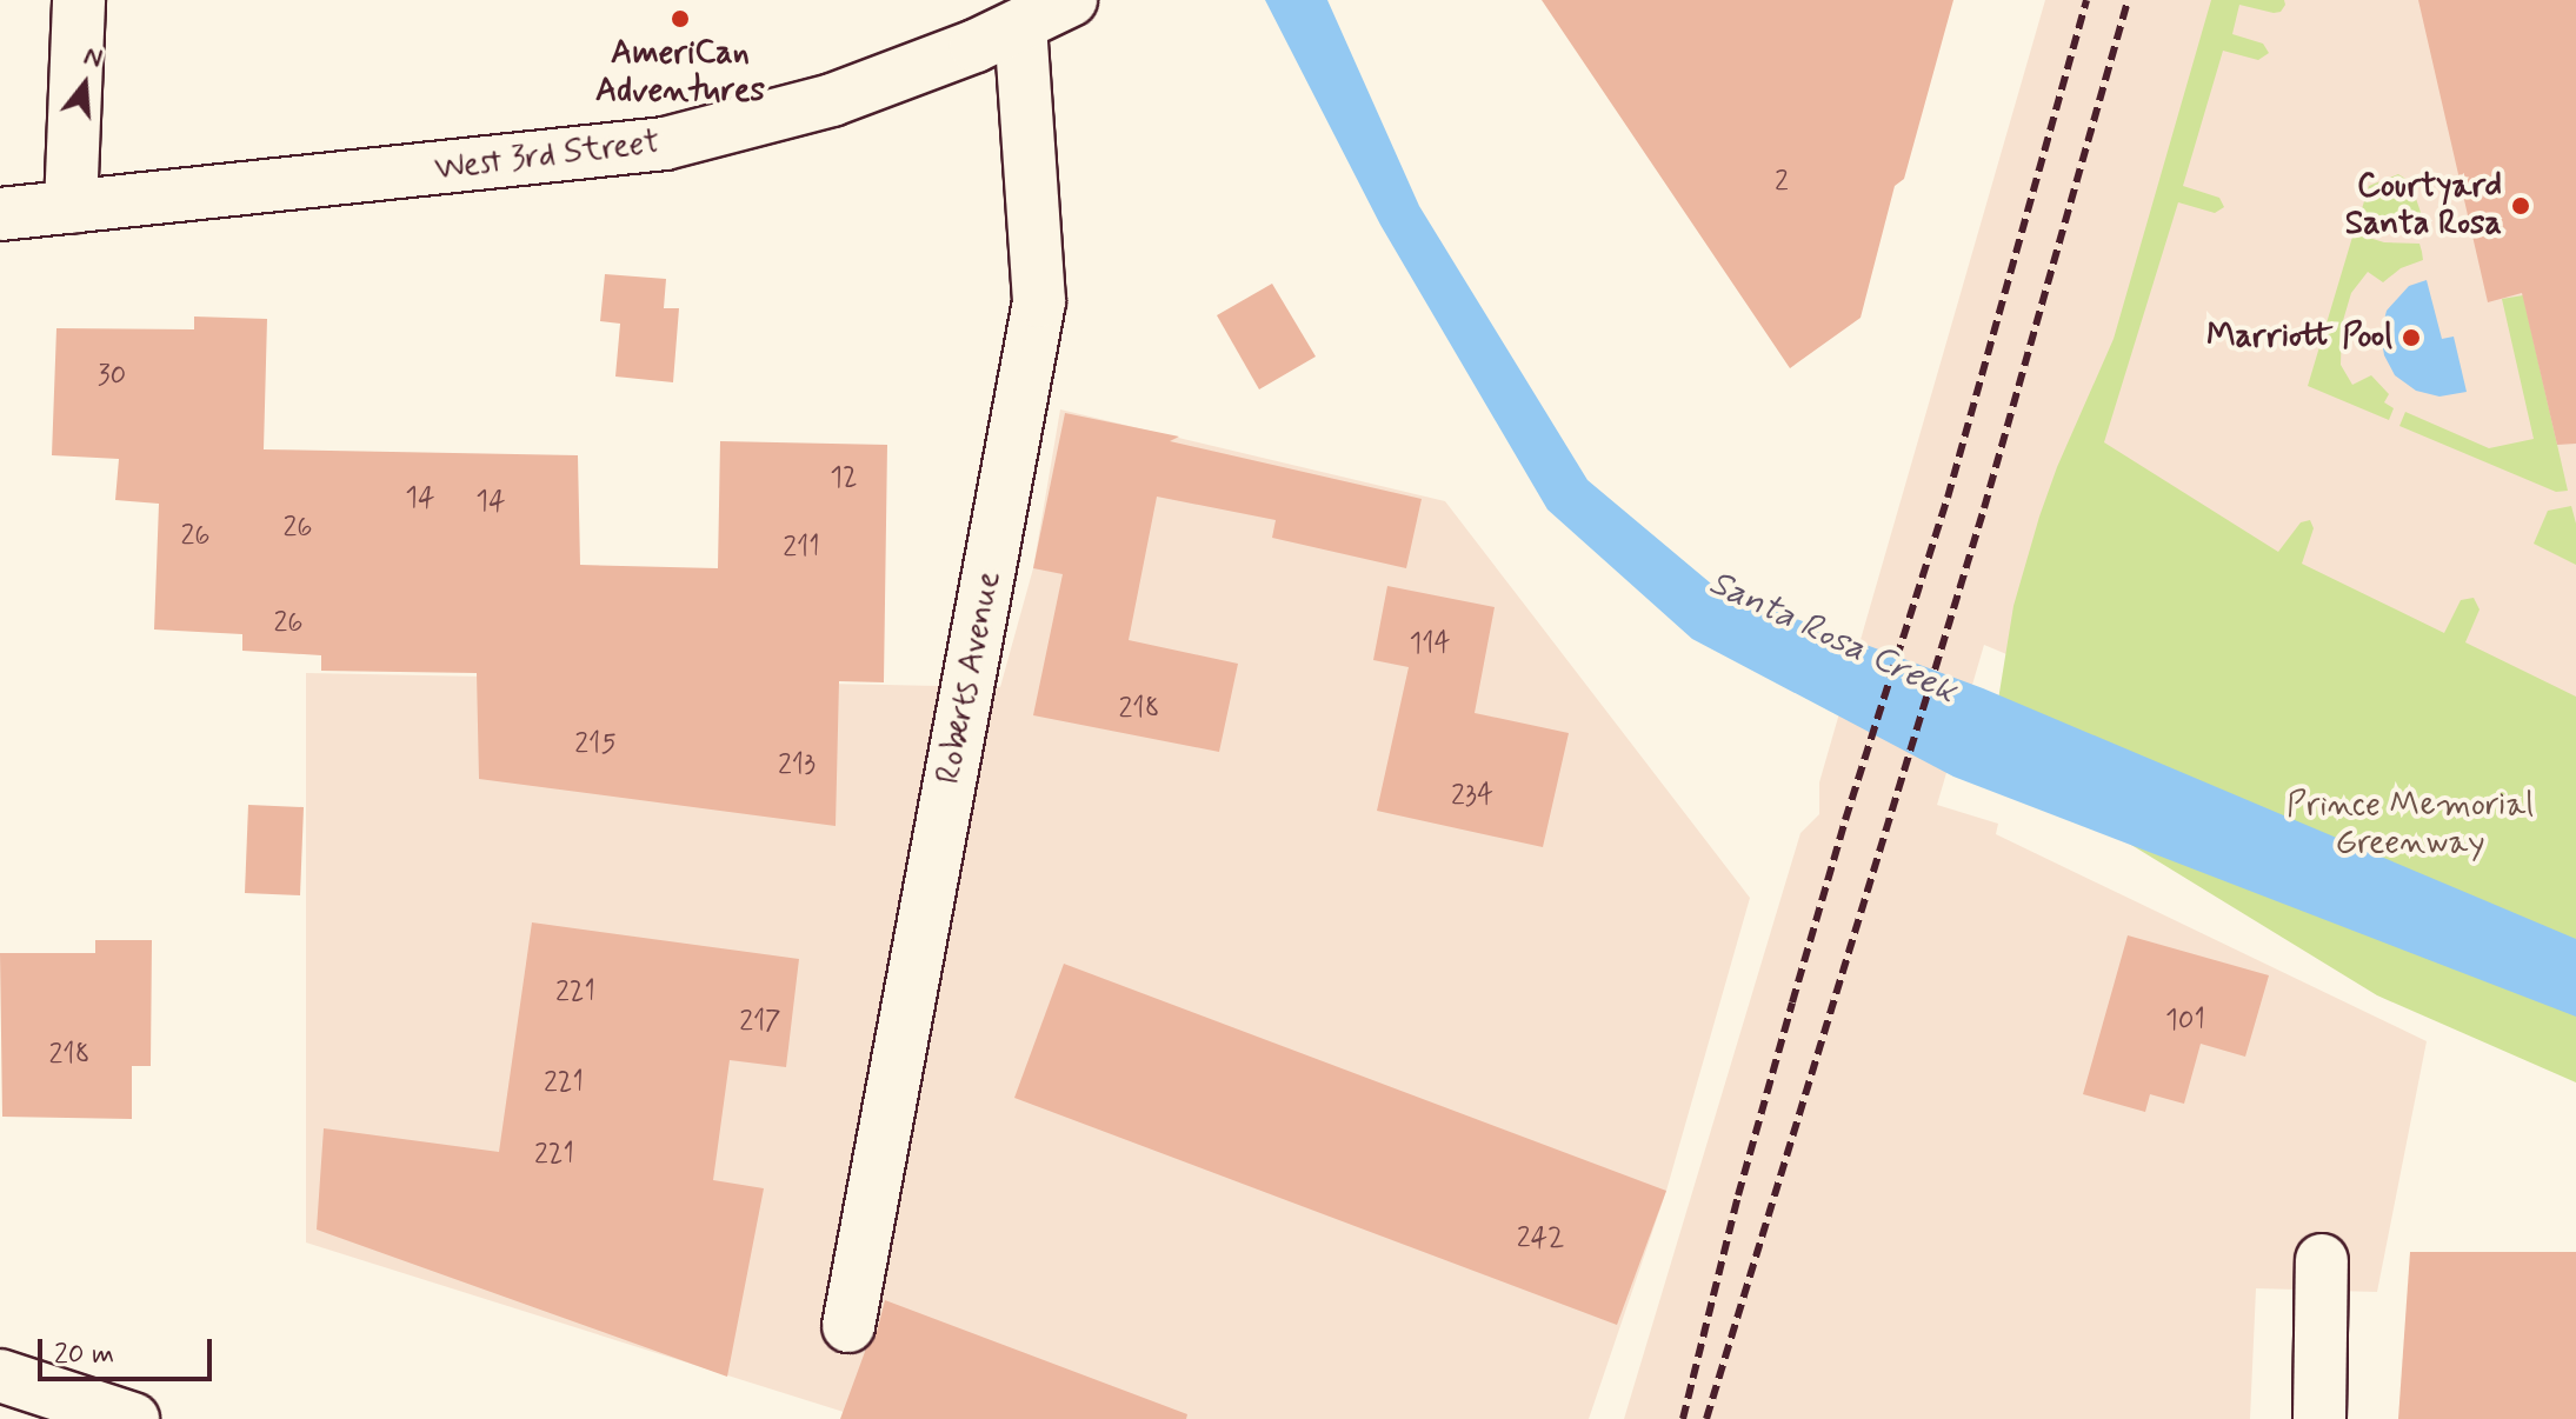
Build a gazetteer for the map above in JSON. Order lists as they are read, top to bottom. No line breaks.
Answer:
{"streets":{"main road":["West 3rd Street","Roberts Avenue"]},"crossings":[["West 3rd Street","Roberts Avenue"]],"water":["Santa Rosa Creek"],"parks":["Prince Memorial Greenway"],"places":["AmeriCan Adventures","Courtyard Santa Rosa","Marriott Pool"],"house_numbers":["2","30","12","14","14","26","26","211","26","114","218","215","213","234","221","101","217","218","221","221","242"],"scale_bar":"20 m","north":"top"}
